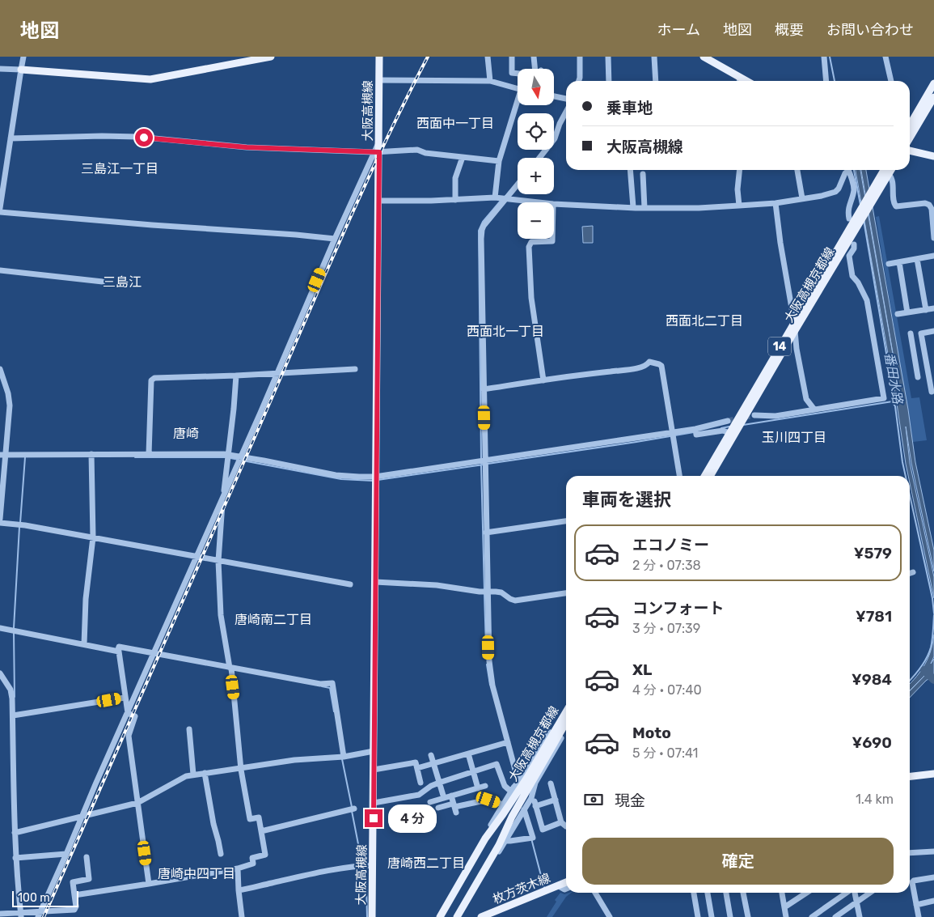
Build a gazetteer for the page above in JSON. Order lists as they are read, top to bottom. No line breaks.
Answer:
{"streets":{"main road":["大阪高槻線","大阪高槻京都線","14","枚方茨木線"]},"districts":["西面中一丁目","三島江一丁目","三島江","西面北二丁目","西面北一丁目","唐崎","玉川四丁目","唐崎南二丁目","唐崎西二丁目","唐崎中四丁目"],"water":["番田水路"],"scale_bar":"100 m","north":"bottom","page":{"header":"地図","nav":["ホーム","地図","概要","お問い合わせ"],"map_buttons":["+","−"],"banner":["乗車地","大阪高槻線"],"heading":"車両を選択","list":[{"name":"エコノミー","note":"2 分 · 07:38","value":"¥579"},{"name":"コンフォート","note":"3 分 · 07:39","value":"¥781"},{"name":"XL","note":"4 分 · 07:40","value":"¥984"},{"name":"Moto","note":"5 分 · 07:41","value":"¥690"}],"pay":["現金","1.4 km"],"bubble":"4 分","buttons":"確定","scale":"100 m"}}
